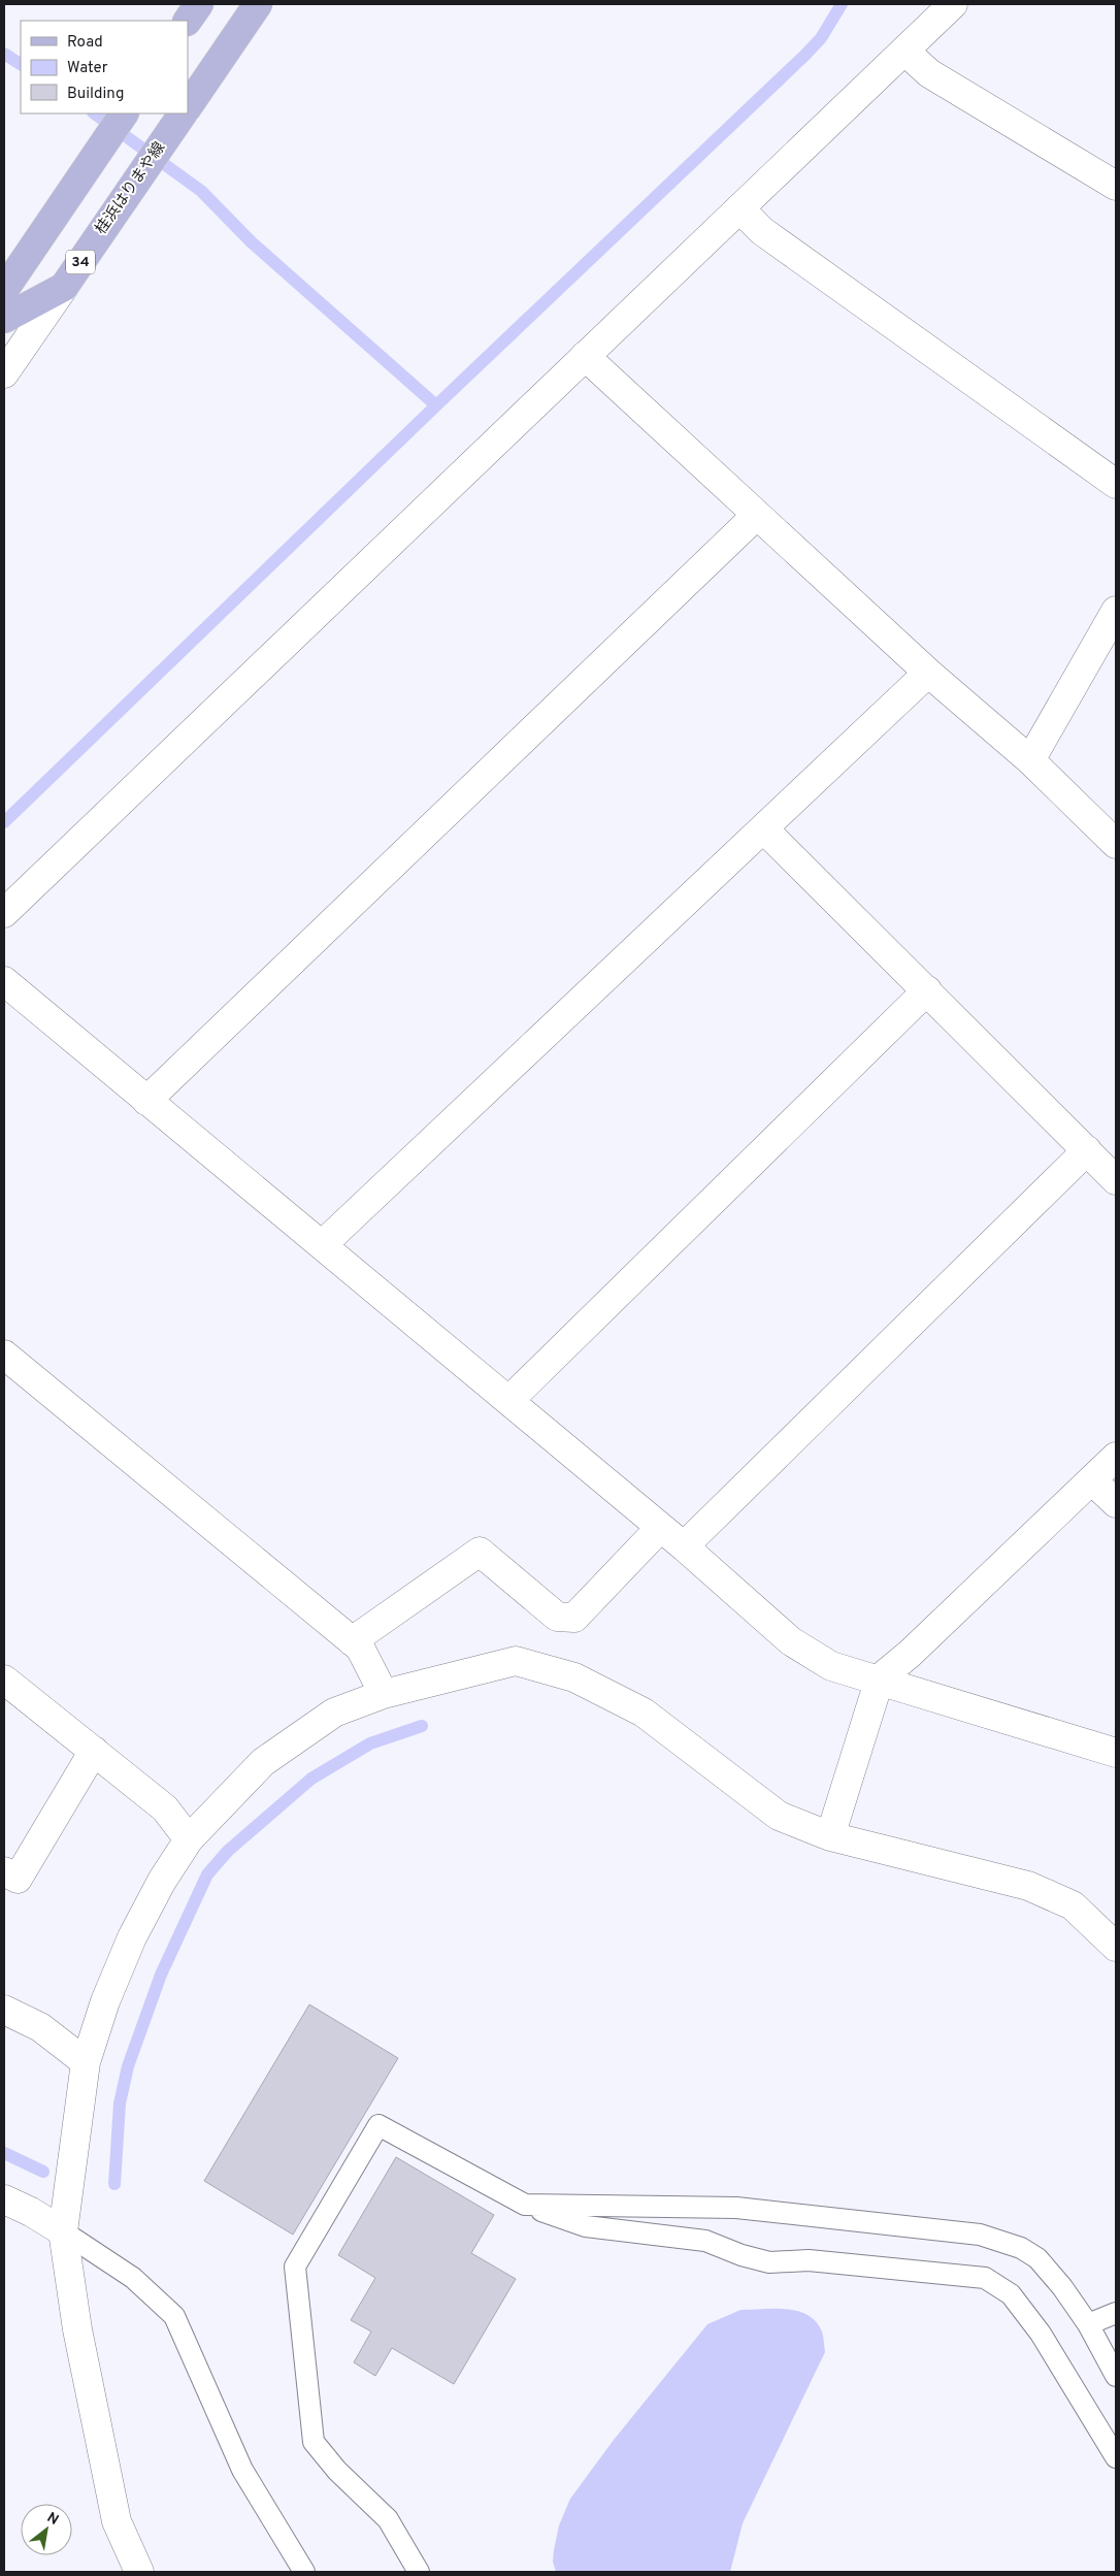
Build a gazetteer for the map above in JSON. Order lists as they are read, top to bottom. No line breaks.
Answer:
{"streets":{"main road":["桂浜はりまや線","34"]},"legend":["Road","Water","Building"],"north":"top right"}
